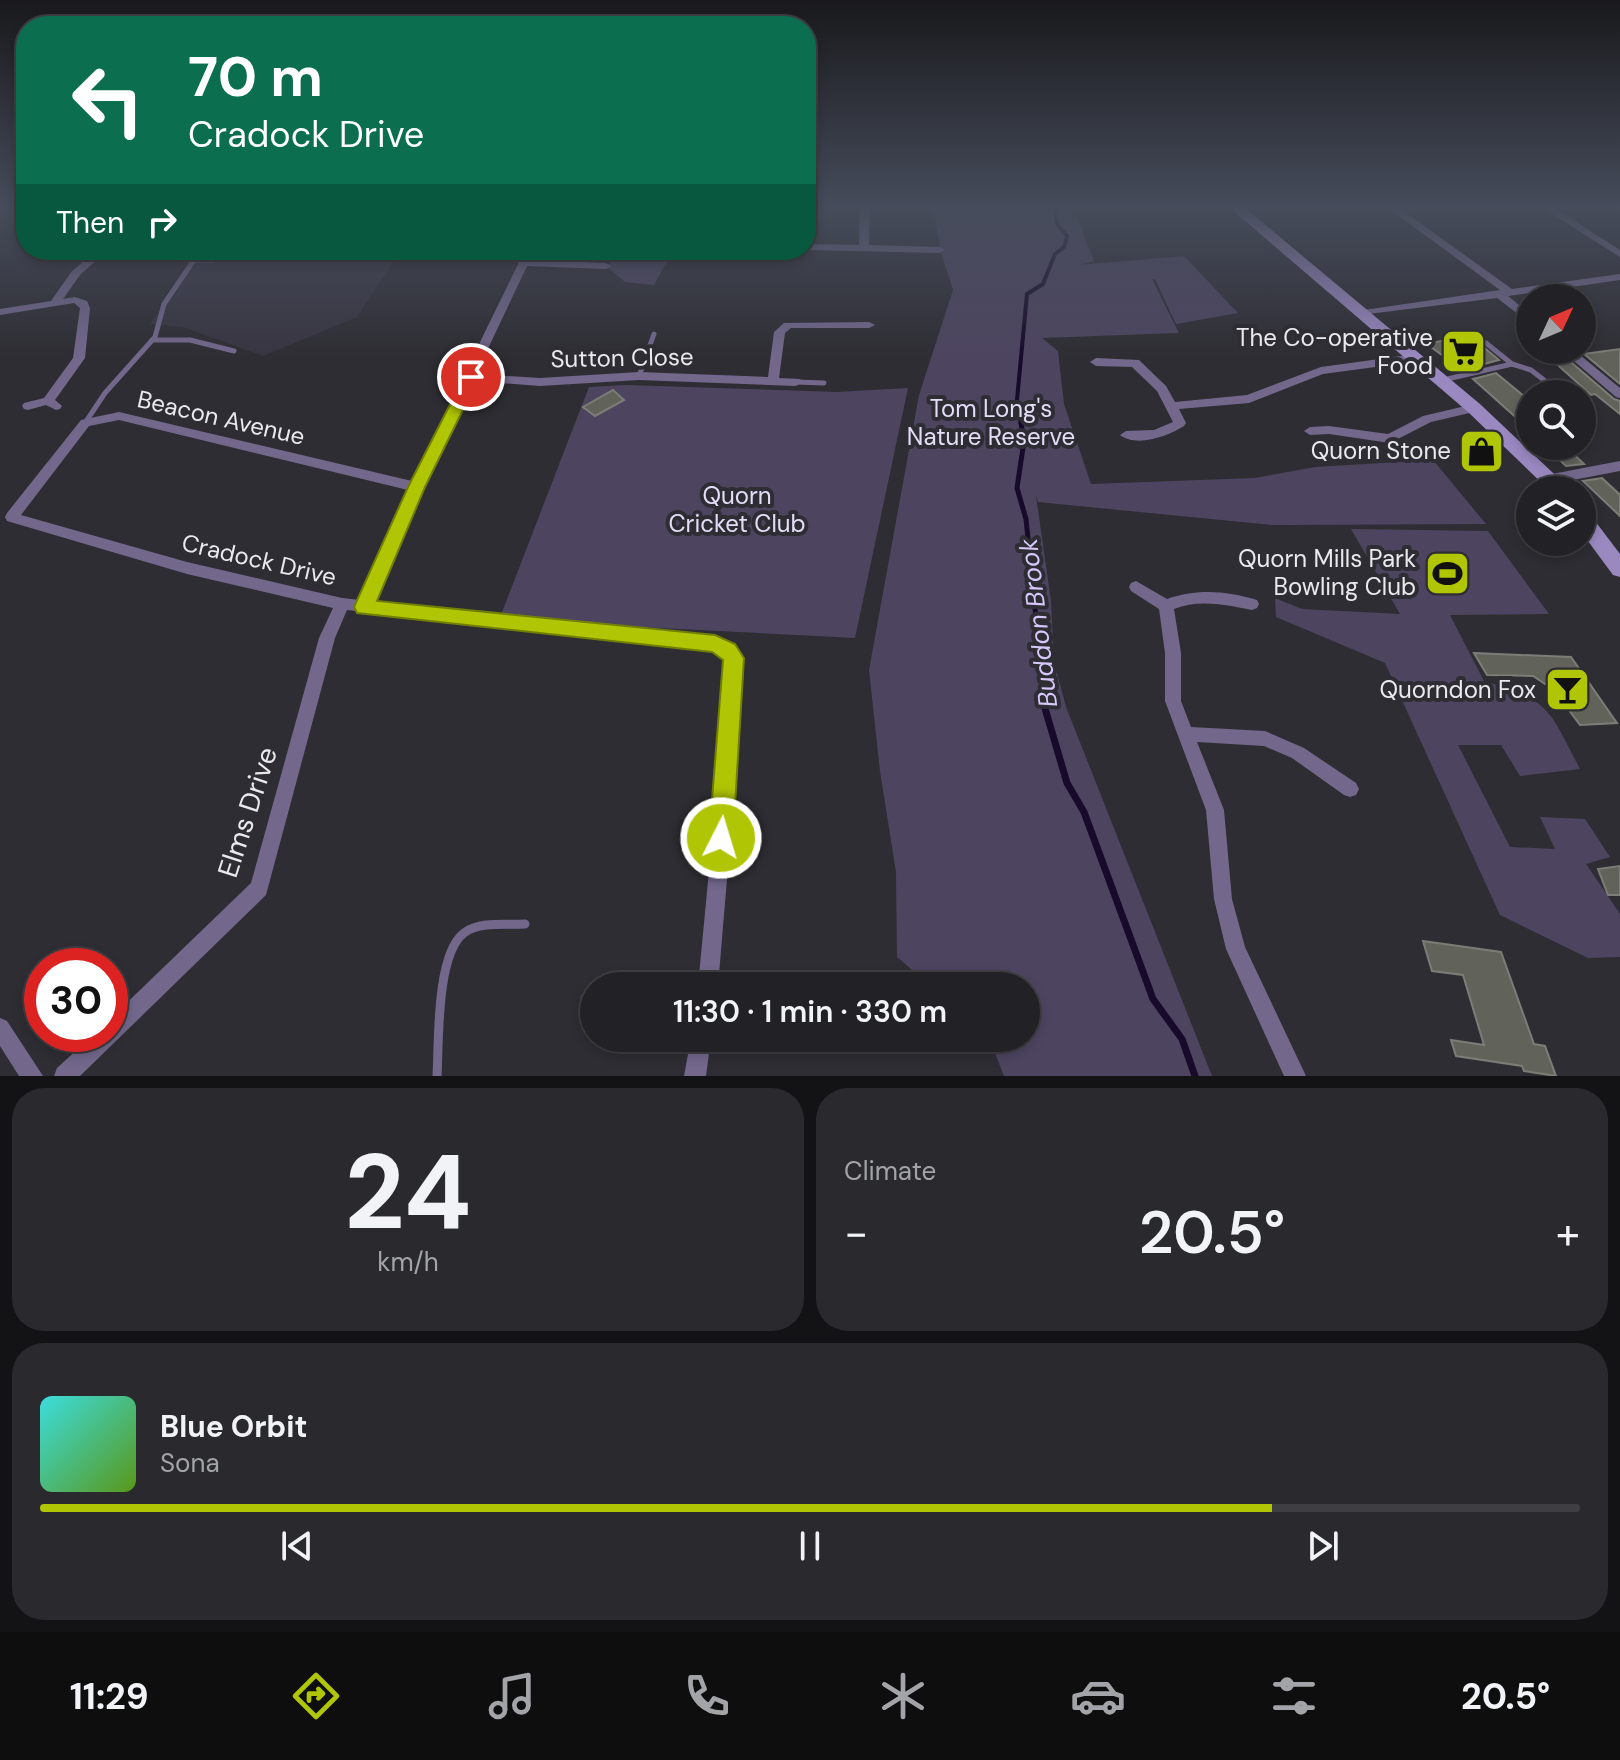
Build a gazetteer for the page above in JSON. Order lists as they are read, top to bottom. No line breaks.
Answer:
{"streets":{"street":["Sutton Close","Beacon Avenue","Cradock Drive","Elms Drive"]},"crossings":[["Beacon Avenue","Cradock Drive"],["Cradock Drive","Elms Drive"]],"water":["Buddon Brook"],"parks":["Tom Long's Nature Reserve","Quorn Cricket Club"],"places":{"supermarket":["The Co-operative Food"],"shop":["Quorn Stone"],"sports":["Quorn Mills Park Bowling Club"],"bar":["Quorndon Fox"]},"north":"top right","page":{"turn":["70 m","Cradock Drive"],"then":"Then","limit":"30","trip":"11:30 · 1 min · 330 m","tile":[["24","km/h"],"Climate"],"heat":["−","20.5°","+"],"song":["Blue Orbit","Sona"],"tabs":["11:29","20.5°"]}}
